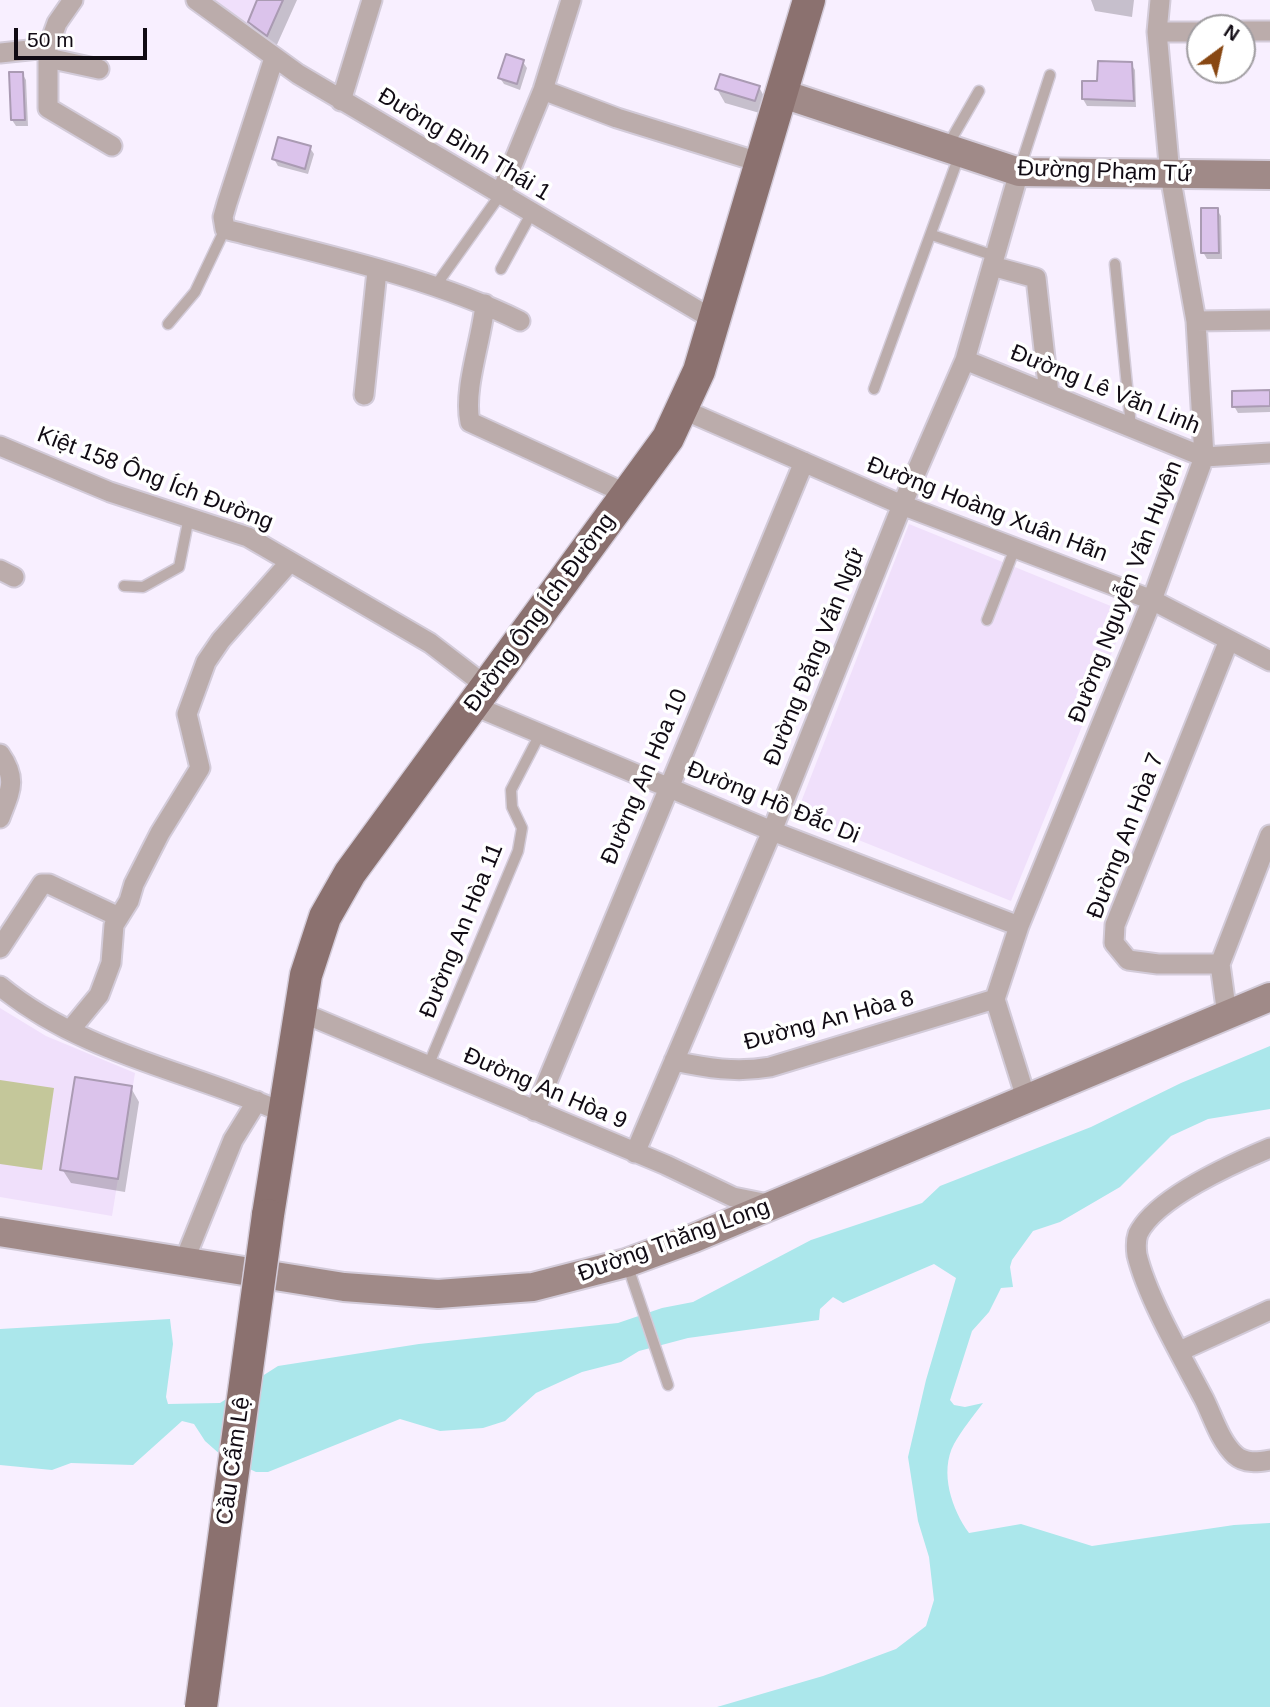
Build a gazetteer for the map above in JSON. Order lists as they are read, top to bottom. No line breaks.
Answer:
{"streets":{"main road":["Đường Ông Ích Đường","Cầu Cẩm Lệ"],"street":["Đường Bình Thái 1","Đường Phạm Tứ","Đường Lê Văn Linh","Kiệt 158 Ông Ích Đường","Đường Hoàng Xuân Hãn","Đường Nguyễn Văn Huyên","Đường Đặng Văn Ngữ","Đường An Hòa 10","Đường Hồ Đắc Di","Đường An Hòa 7","Đường An Hòa 8","Đường An Hòa 9","Đường Thăng Long"],"lane":["Đường An Hòa 11"]},"crossings":[["Đường Bình Thái 1","Đường Ông Ích Đường"],["Đường Phạm Tứ","Đường Nguyễn Văn Huyên"],["Đường Phạm Tứ","Đường Ông Ích Đường"],["Đường Phạm Tứ","Đường Đặng Văn Ngữ"],["Đường Lê Văn Linh","Đường Nguyễn Văn Huyên"],["Đường Lê Văn Linh","Đường Đặng Văn Ngữ"],["Kiệt 158 Ông Ích Đường","Đường Ông Ích Đường"],["Kiệt 158 Ông Ích Đường","Đường Hồ Đắc Di"],["Đường Hoàng Xuân Hãn","Đường Nguyễn Văn Huyên"],["Đường Hoàng Xuân Hãn","Đường Ông Ích Đường"],["Đường Hoàng Xuân Hãn","Đường Đặng Văn Ngữ"],["Đường Hoàng Xuân Hãn","Đường An Hòa 10"],["Đường Hoàng Xuân Hãn","Đường An Hòa 7"],["Đường Nguyễn Văn Huyên","Đường Hồ Đắc Di"],["Đường Nguyễn Văn Huyên","Đường An Hòa 8"],["Đường Ông Ích Đường","Đường Hồ Đắc Di"],["Đường Ông Ích Đường","Đường An Hòa 9"],["Đường Ông Ích Đường","Cầu Cẩm Lệ"],["Đường Đặng Văn Ngữ","Đường Hồ Đắc Di"],["Đường Đặng Văn Ngữ","Đường An Hòa 8"],["Đường Đặng Văn Ngữ","Đường An Hòa 9"],["Đường An Hòa 10","Đường Hồ Đắc Di"],["Đường An Hòa 10","Đường An Hòa 9"],["Đường Hồ Đắc Di","Đường An Hòa 11"],["Đường An Hòa 11","Đường An Hòa 9"],["Đường An Hòa 9","Đường Thăng Long"]],"scale_bar":"50 m","north":"top right"}
